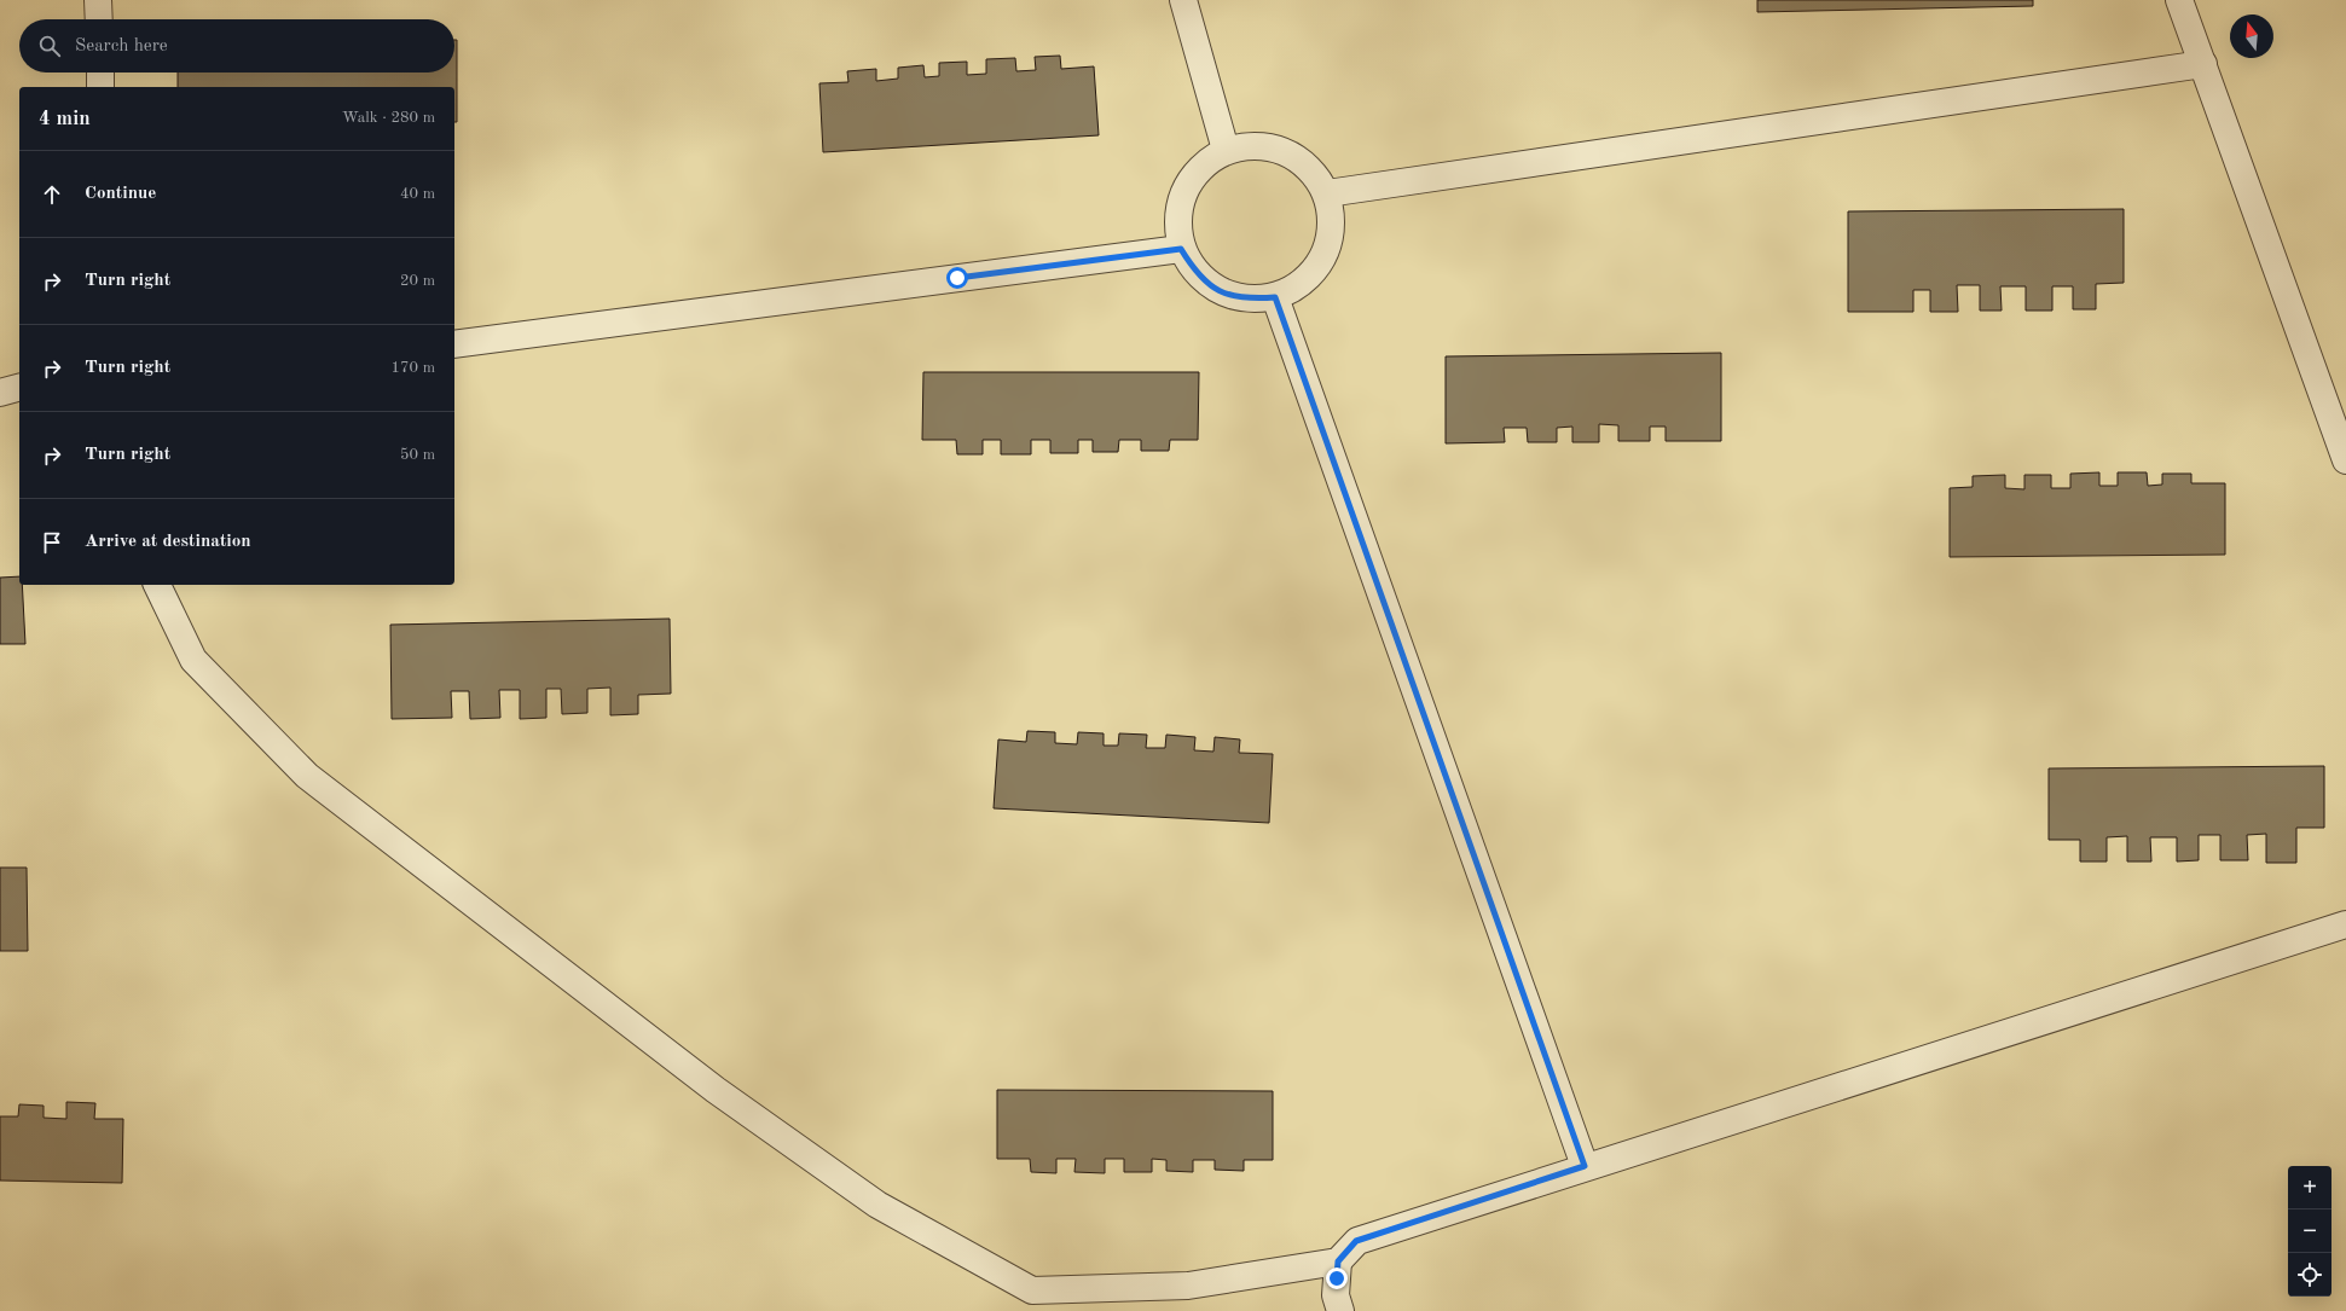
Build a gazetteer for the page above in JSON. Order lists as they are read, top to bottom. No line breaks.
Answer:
{"north":"top","page":{"search":"Search here","heading":["4 min","Walk · 280 m"],"list":[["Continue","40 m"],["Turn right","20 m"],["Turn right","170 m"],["Turn right","50 m"],"Arrive at destination"],"map_buttons":["+","−"]}}
